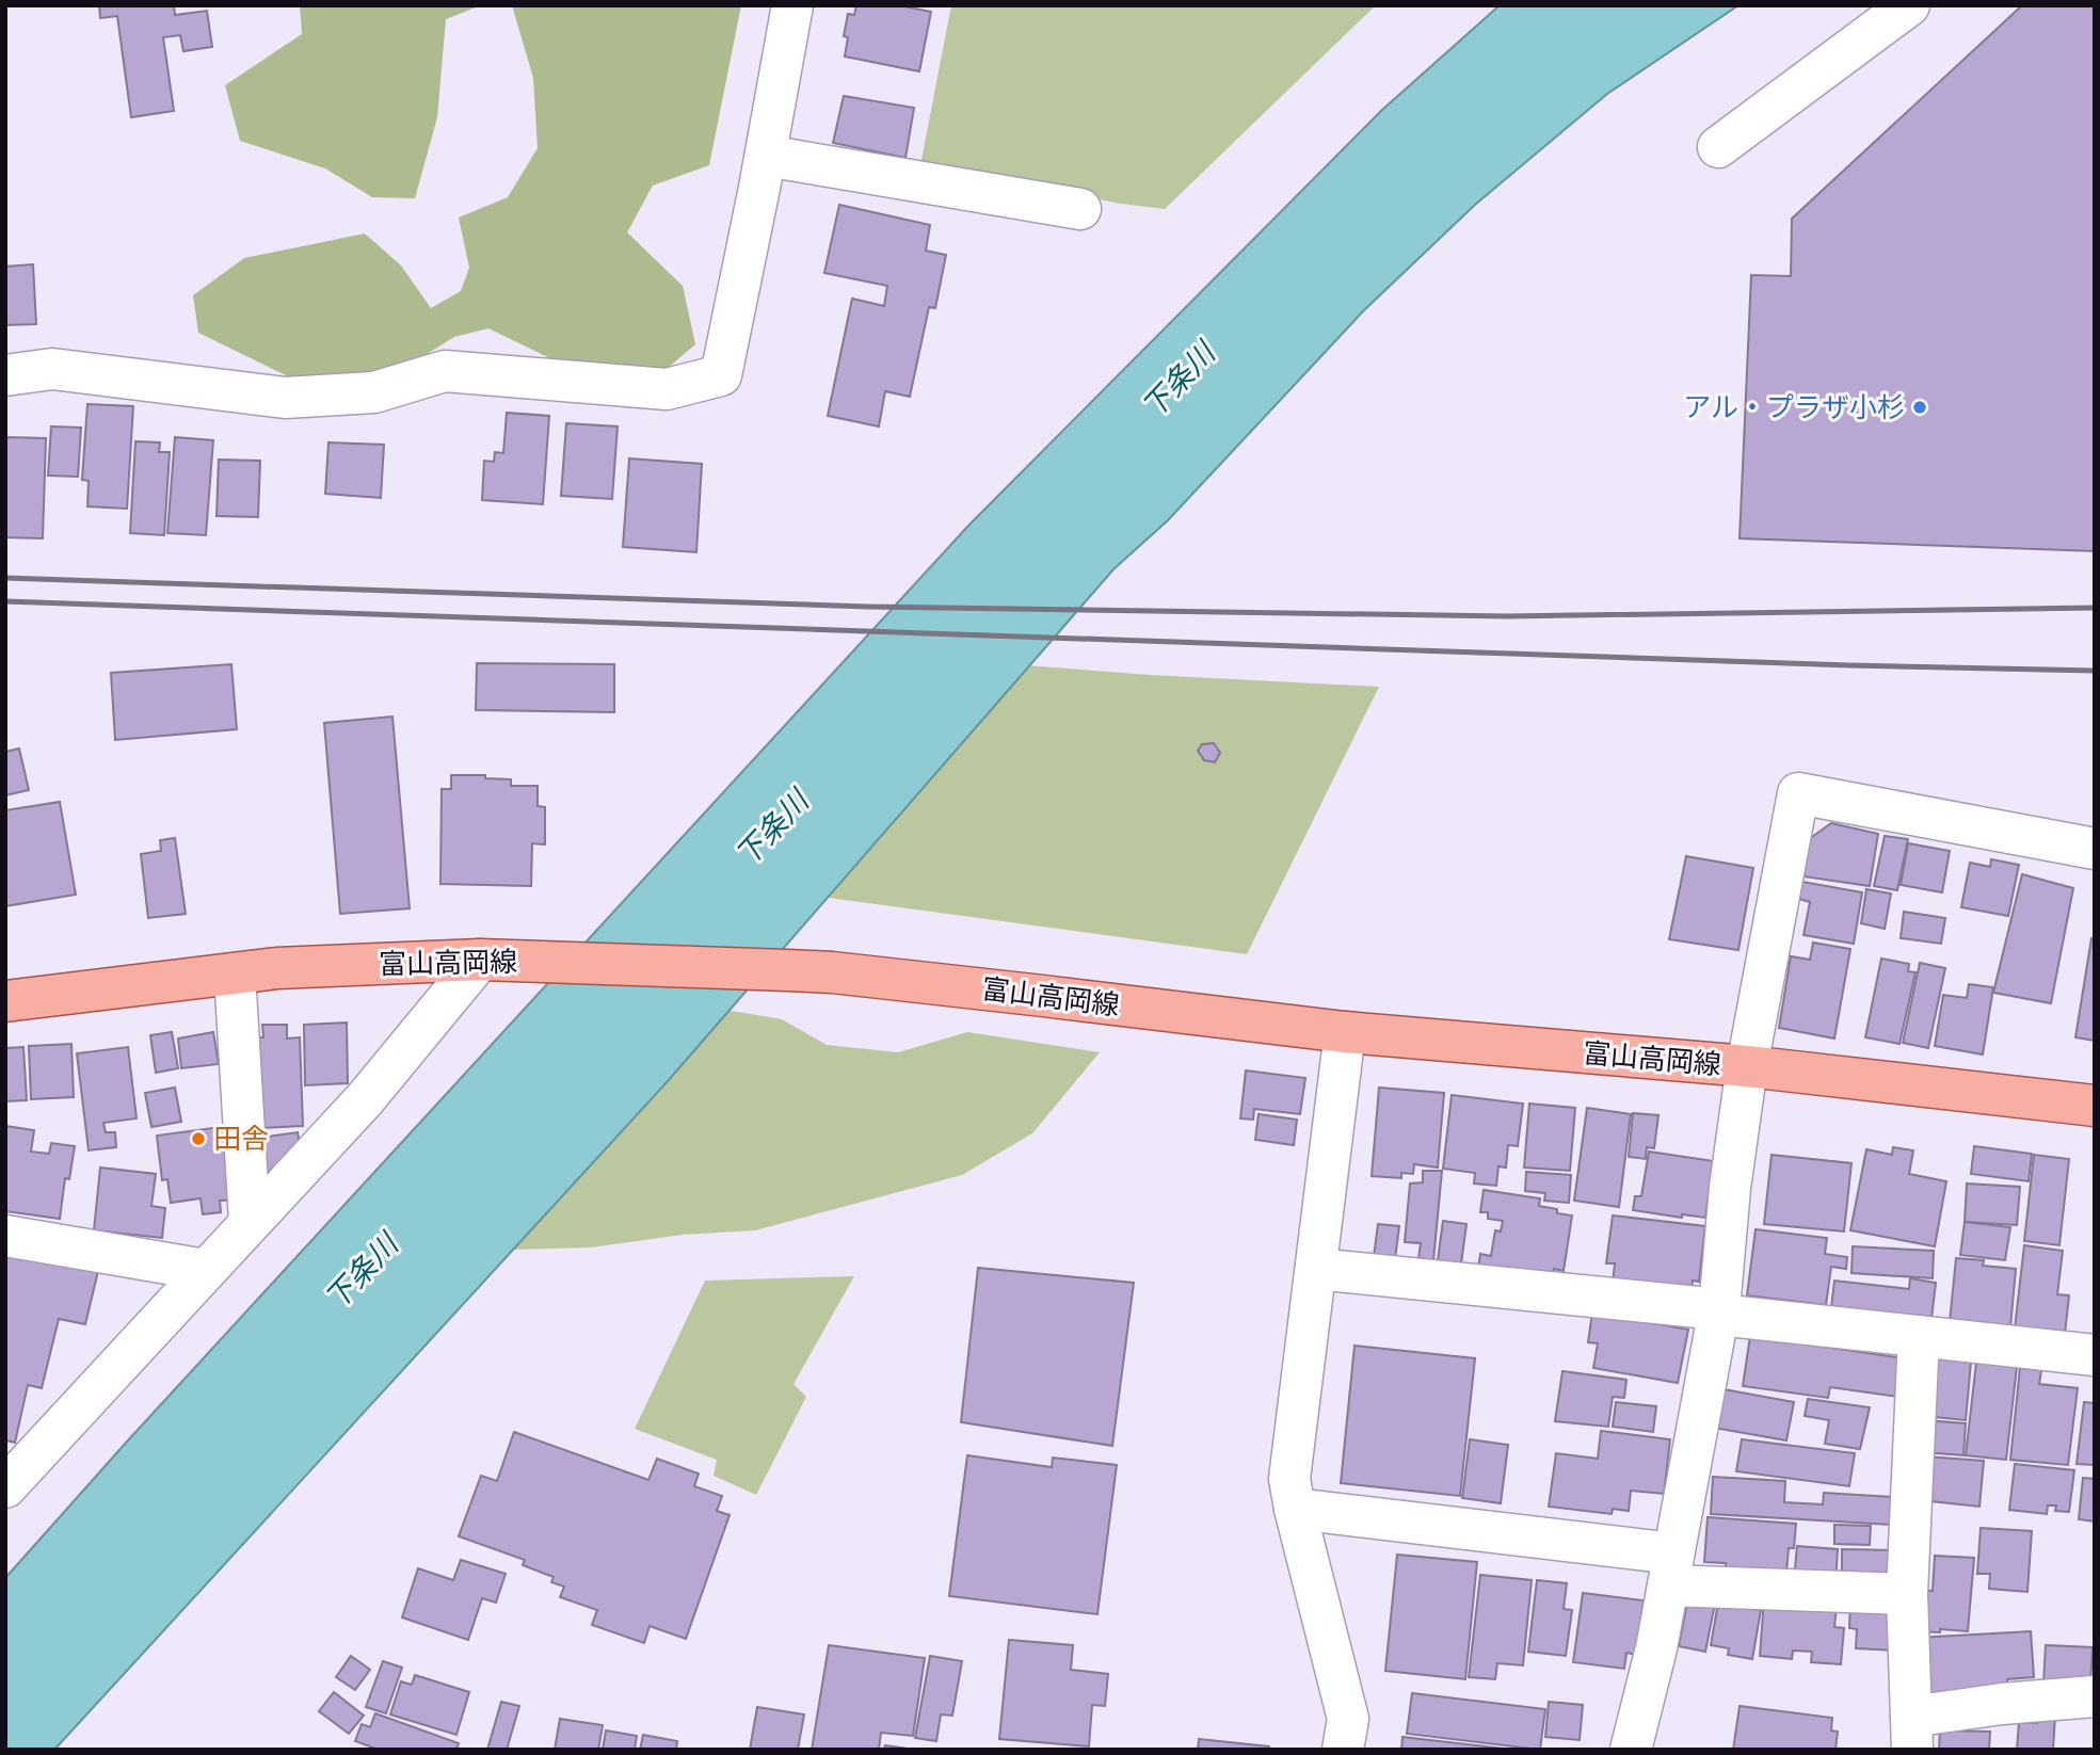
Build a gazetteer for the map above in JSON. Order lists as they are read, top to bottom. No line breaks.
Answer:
{"streets":{"main road":["富山高岡線"]},"water":["下条川"],"places":["アル・プラザ小杉","田舎"]}
